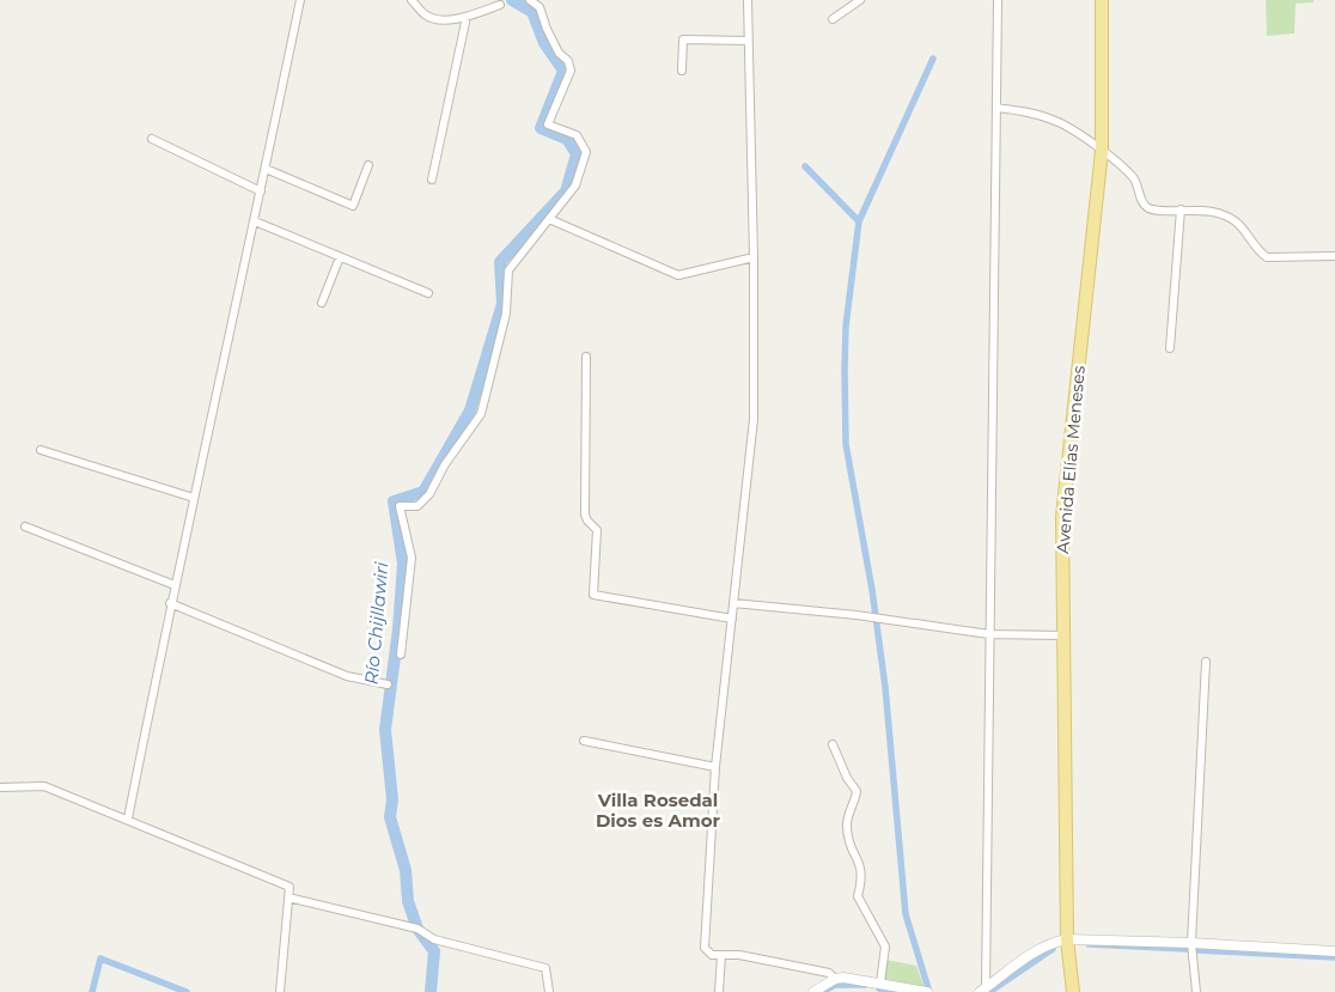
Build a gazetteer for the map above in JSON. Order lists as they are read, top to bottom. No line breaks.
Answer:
{"streets":{"main road":["Avenida Elías Meneses"]},"districts":["Villa Rosedal Dios es Amor"],"water":["Río Chijllawiri"]}
